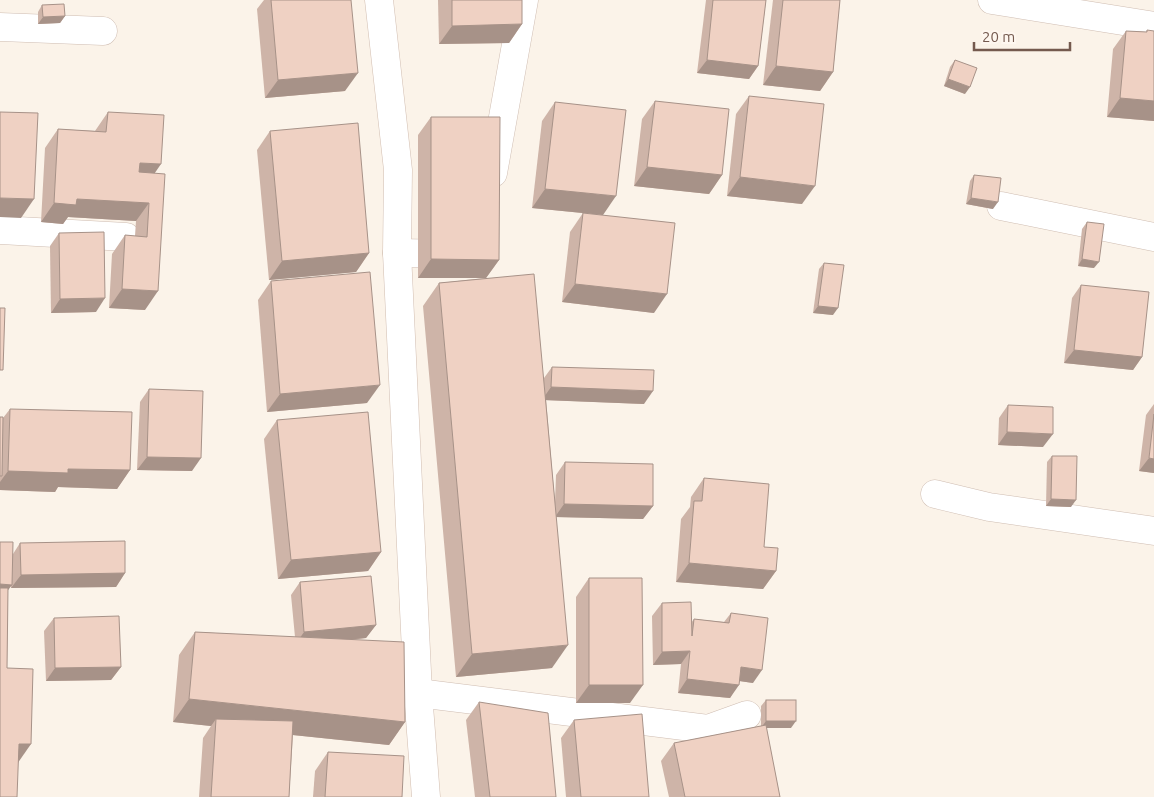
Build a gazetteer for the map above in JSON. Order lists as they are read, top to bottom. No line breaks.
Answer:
{"scale_bar":"20 m"}
